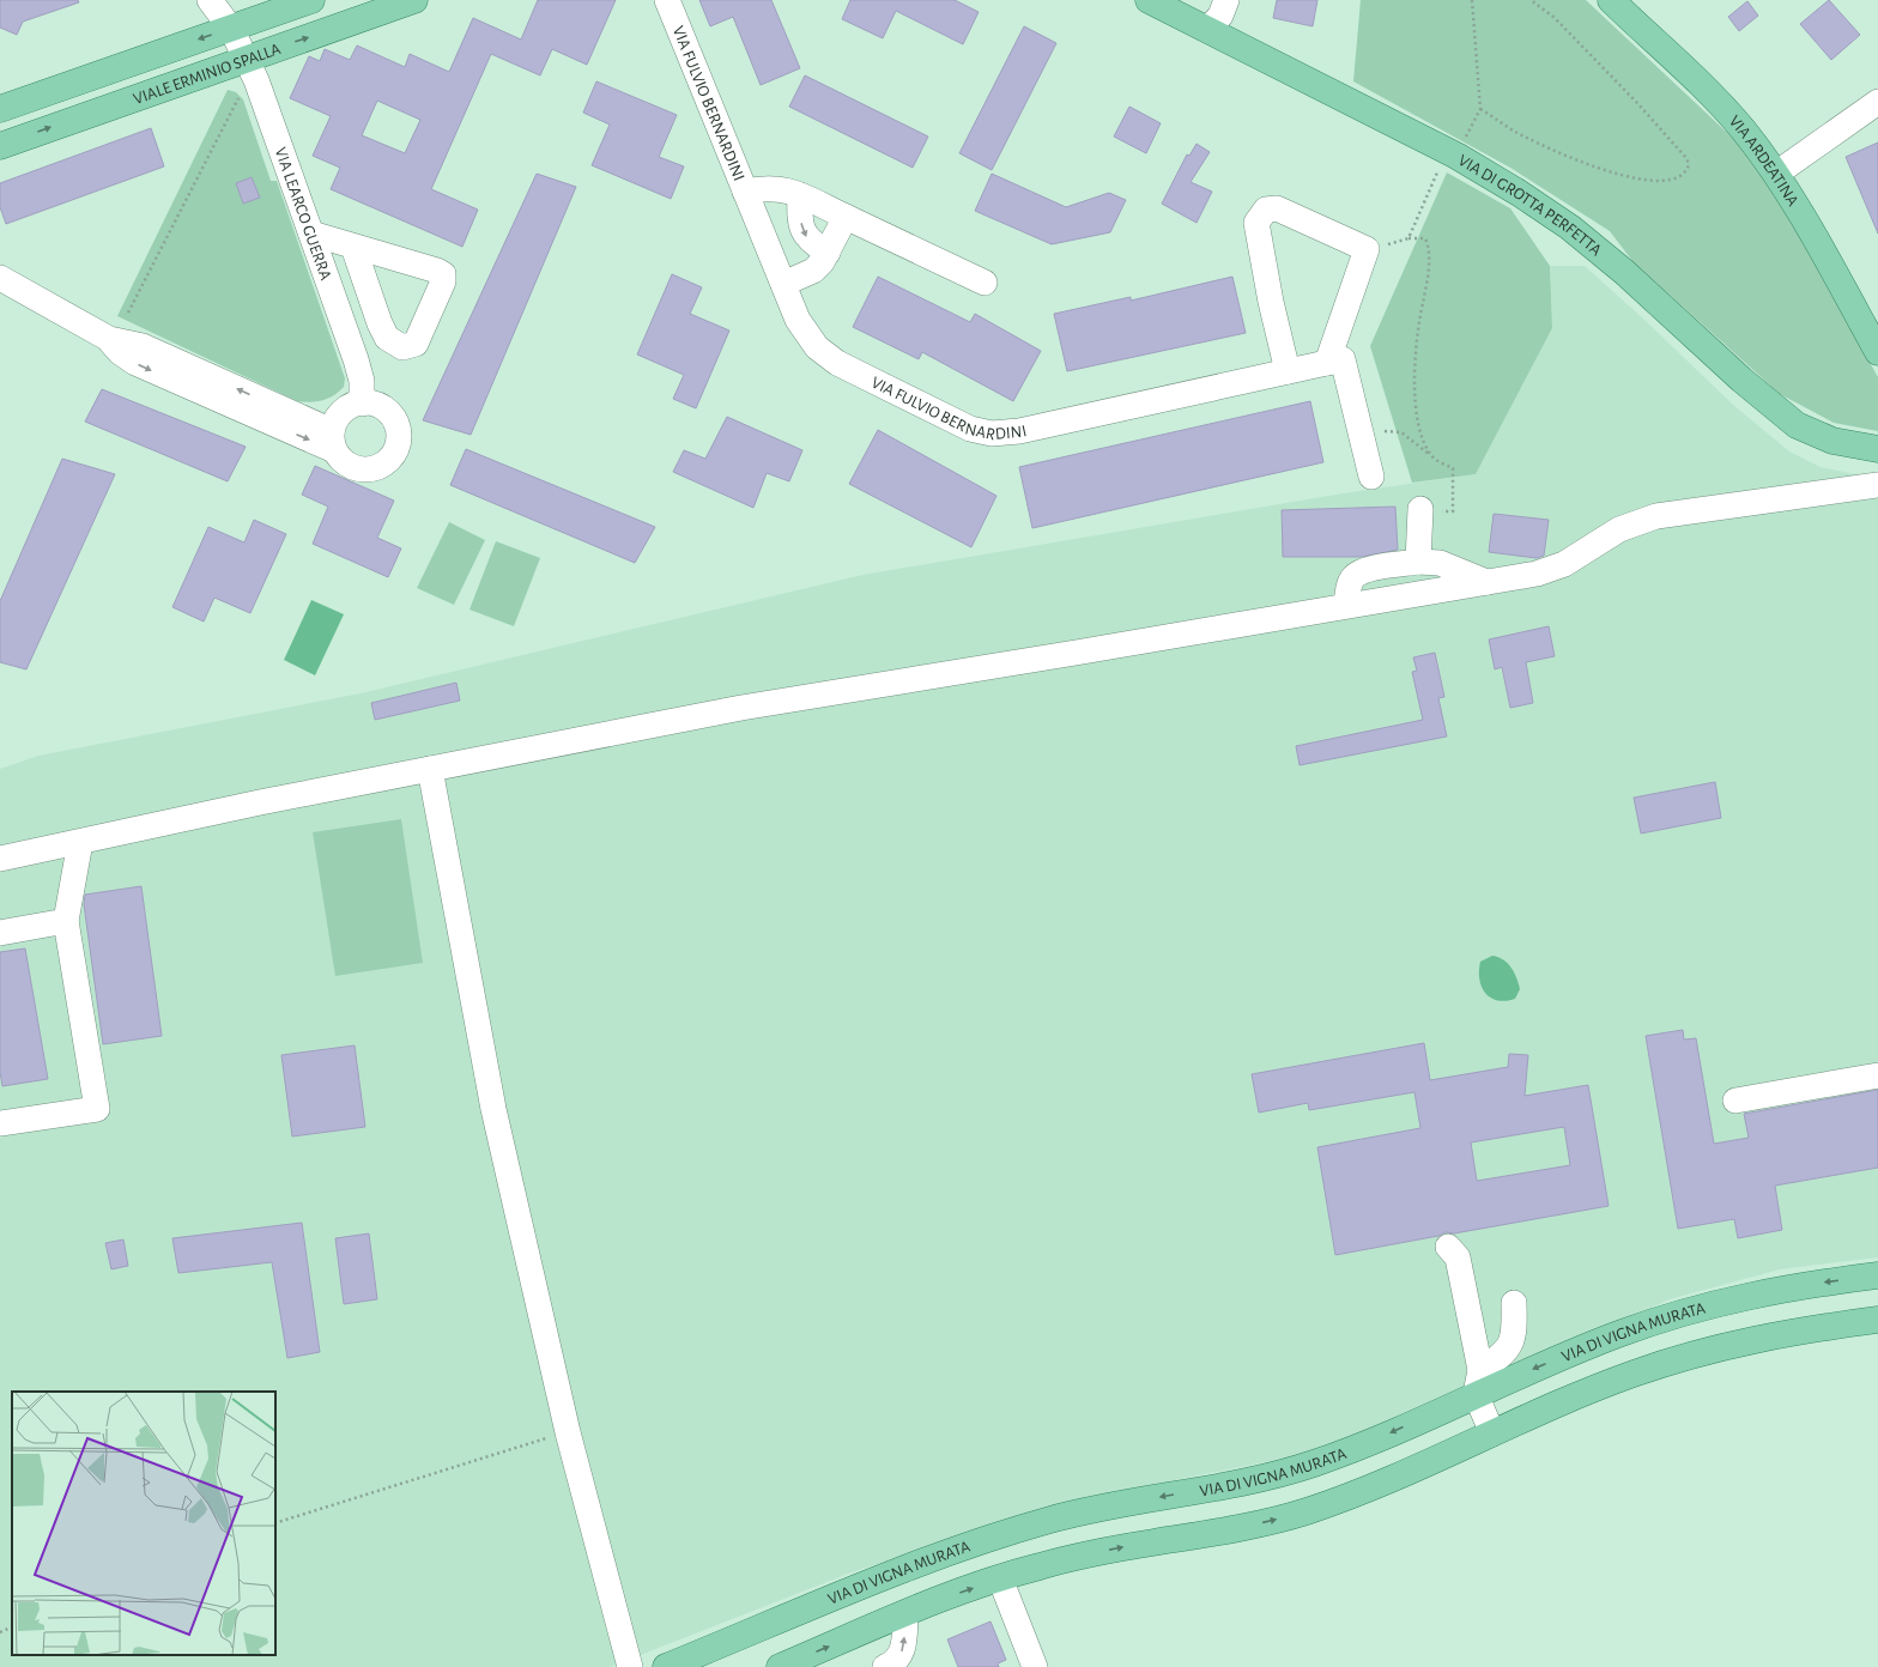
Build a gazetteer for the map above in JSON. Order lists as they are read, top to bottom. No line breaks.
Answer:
{"streets":{"main road":["VIALE ERMINIO SPALLA","VIA ARDEATINA","VIA DI GROTTA PERFETTA","VIA DI VIGNA MURATA"],"street":["VIA FULVIO BERNARDINI","VIA LEARCO GUERRA"]},"crossings":[["VIALE ERMINIO SPALLA","VIA LEARCO GUERRA"]]}
